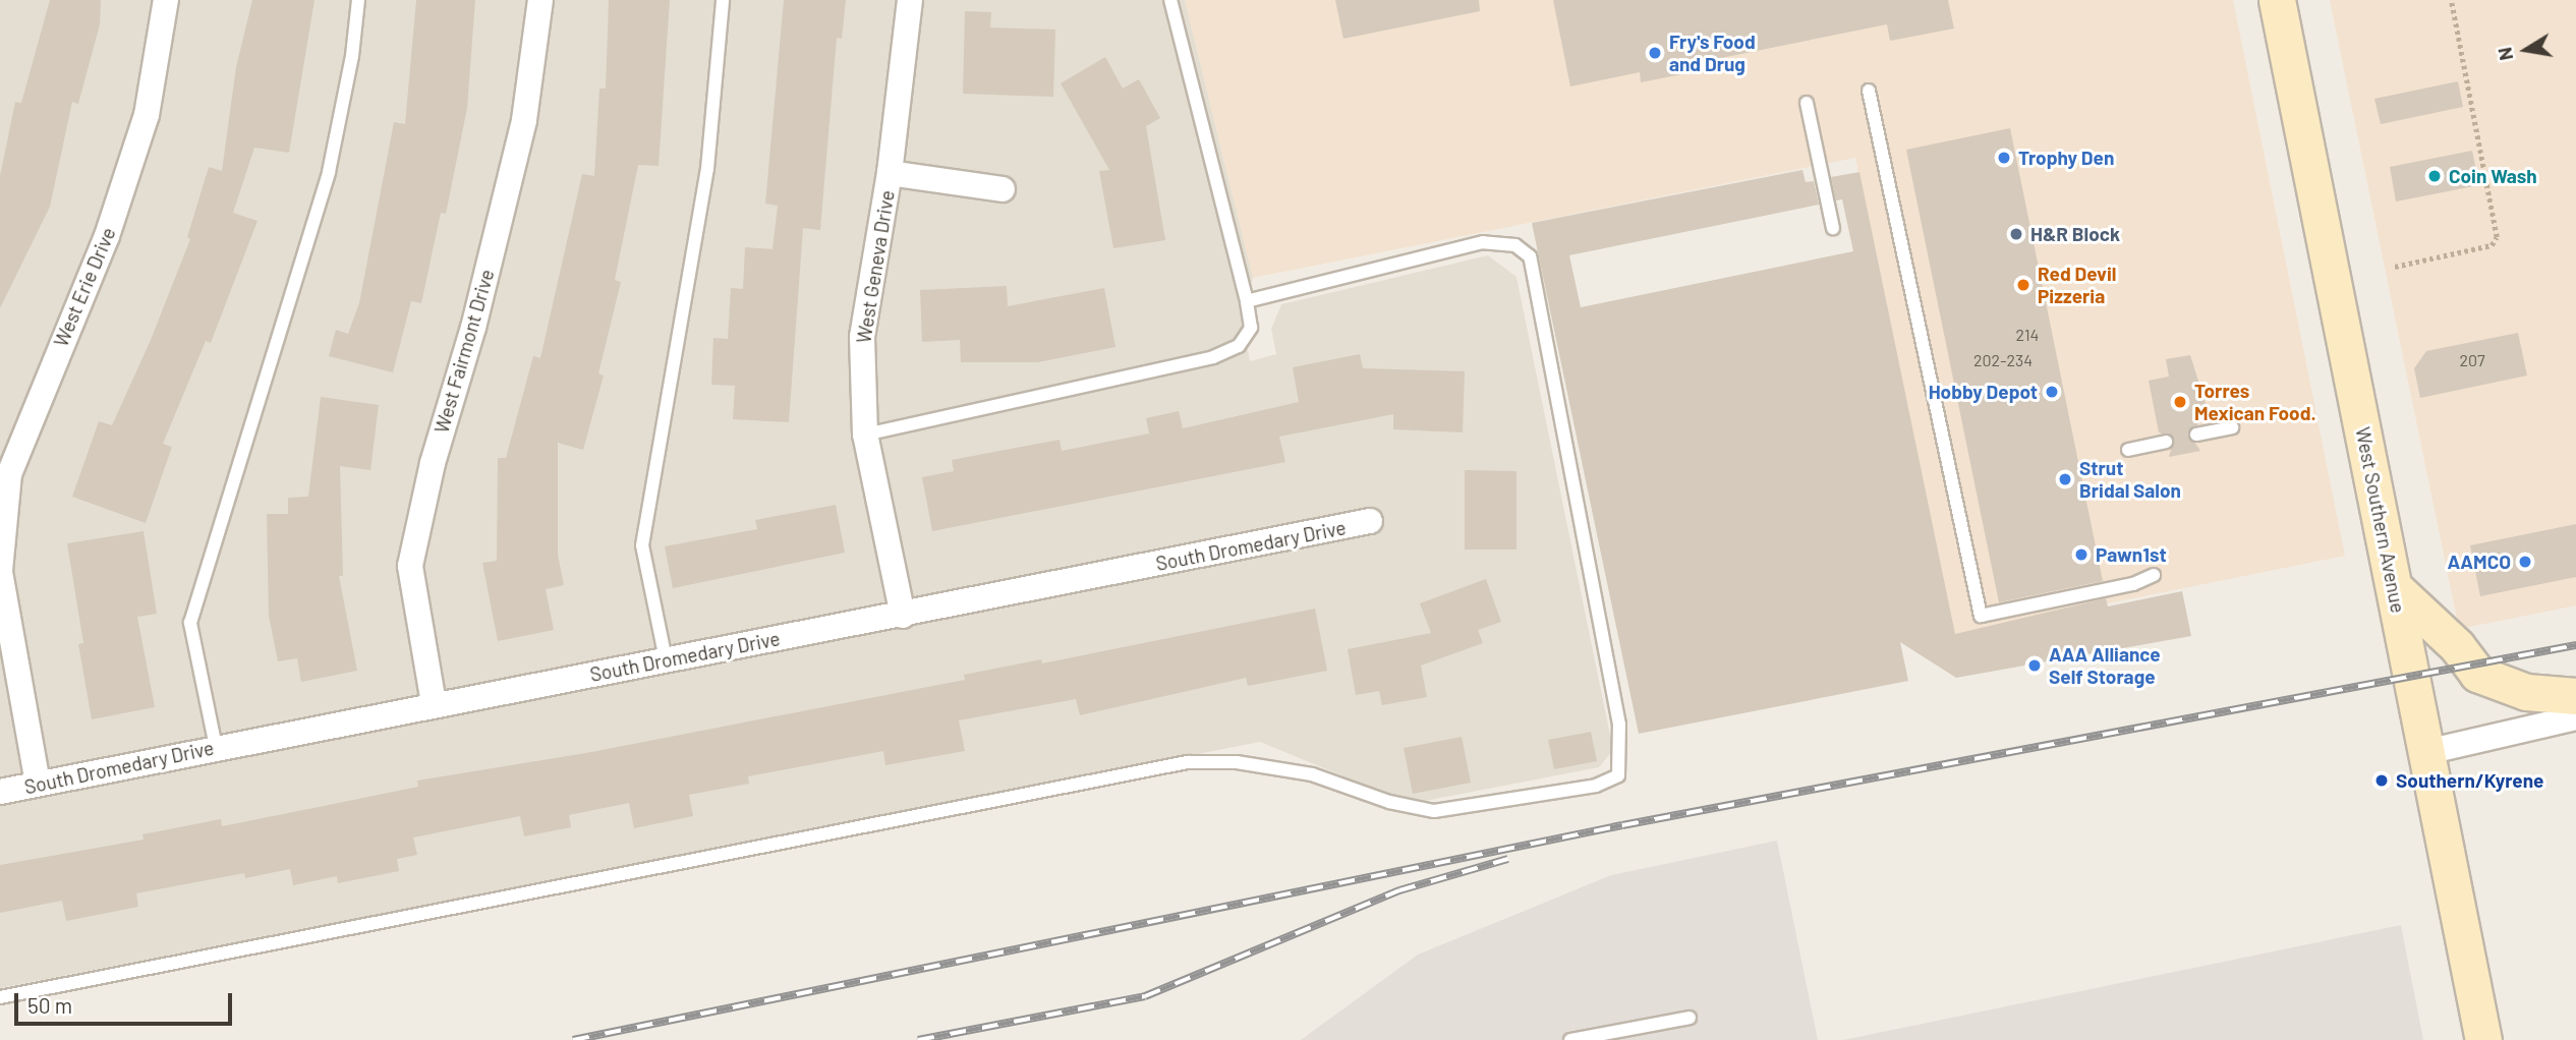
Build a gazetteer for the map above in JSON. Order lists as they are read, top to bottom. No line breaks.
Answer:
{"streets":{"main road":["West Southern Avenue"],"street":["West Geneva Drive","West Erie Drive","West Fairmont Drive","South Dromedary Drive"]},"crossings":[["West Geneva Drive","South Dromedary Drive"],["West Erie Drive","South Dromedary Drive"],["West Fairmont Drive","South Dromedary Drive"]],"places":["Fry's Food and Drug","Trophy Den","Coin Wash","H&R Block","Red Devil Pizzeria","Hobby Depot","Torres Mexican Food.","Strut Bridal Salon","Pawn1st","AAMCO","AAA Alliance Self Storage","Southern/Kyrene"],"house_numbers":["214","202-234","207"],"scale_bar":"50 m","north":"left"}
